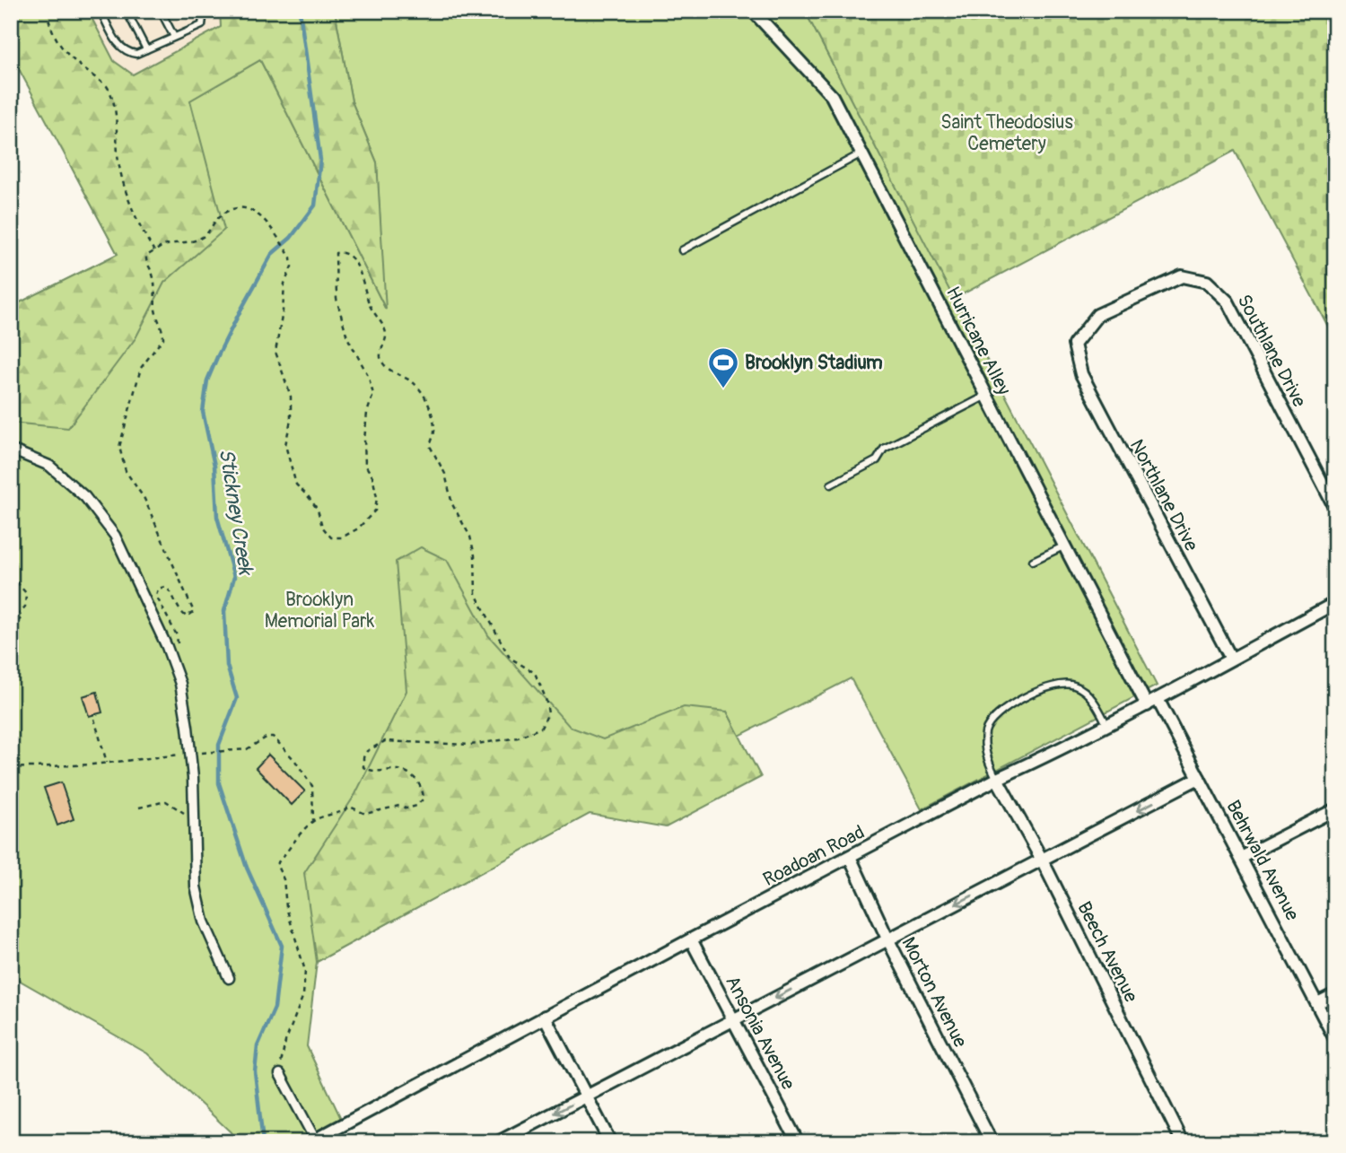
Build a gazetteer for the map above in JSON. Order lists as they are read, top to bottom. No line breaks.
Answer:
{"streets":{"street":["Hurricane Alley","Southlane Drive","Northlane Drive","Roadoan Road","Behrwald Avenue","Beech Avenue","Morton Avenue","Ansonia Avenue"]},"crossings":[["Hurricane Alley","Roadoan Road"],["Hurricane Alley","Behrwald Avenue"],["Southlane Drive","Northlane Drive"],["Northlane Drive","Roadoan Road"],["Roadoan Road","Behrwald Avenue"],["Roadoan Road","Beech Avenue"],["Roadoan Road","Morton Avenue"],["Roadoan Road","Ansonia Avenue"]],"water":["Stickney Creek"],"parks":["Saint Theodosius Cemetery","Brooklyn Memorial Park"],"places":{"sports":["Brooklyn Stadium"]}}
